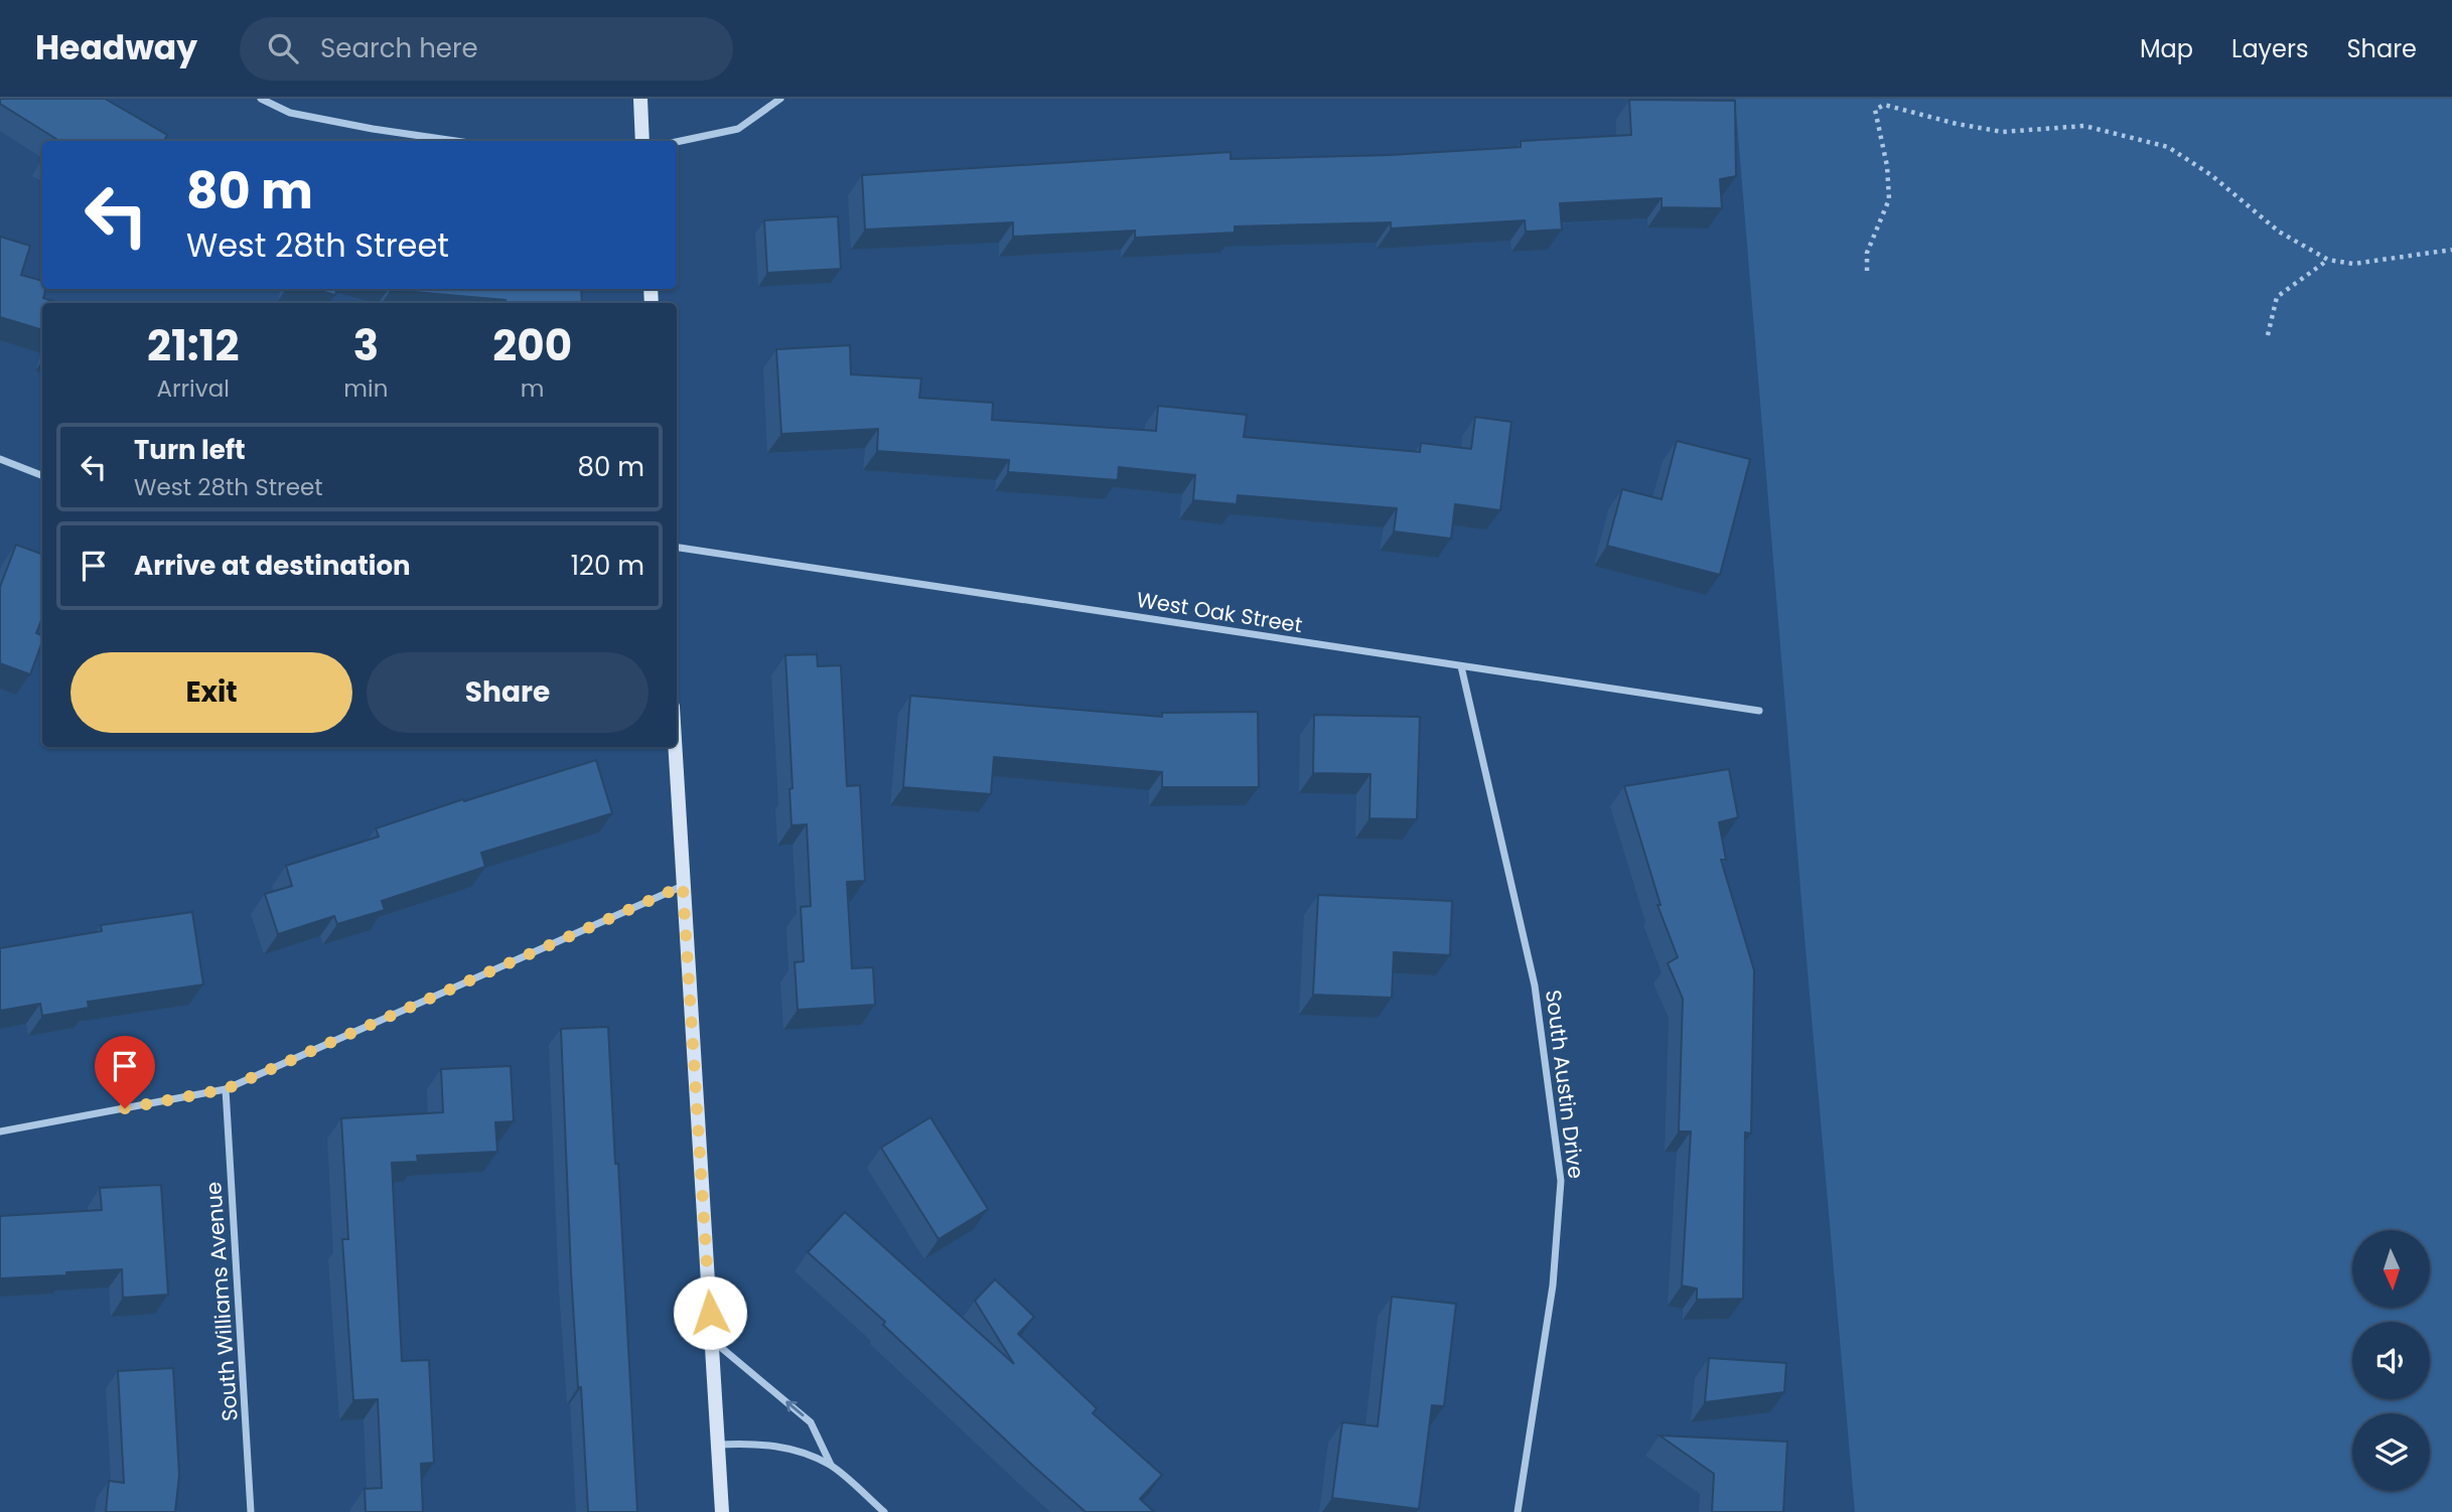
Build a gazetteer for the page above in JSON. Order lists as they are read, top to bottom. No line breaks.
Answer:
{"streets":{"street":["West Oak Street","South Austin Drive","South Williams Avenue"]},"crossings":[["West Oak Street","South Austin Drive"]],"north":"bottom","page":{"header":"Headway","search":"Search here","nav":["Map","Layers","Share"],"turn":["80 m","West 28th Street"],"eta":["21:12","Arrival","3","min","200","m"],"list":[{"name":"Turn left","note":"West 28th Street","value":"80 m"},{"name":"Arrive at destination","value":"120 m"}],"buttons":["Exit","Share"]}}
